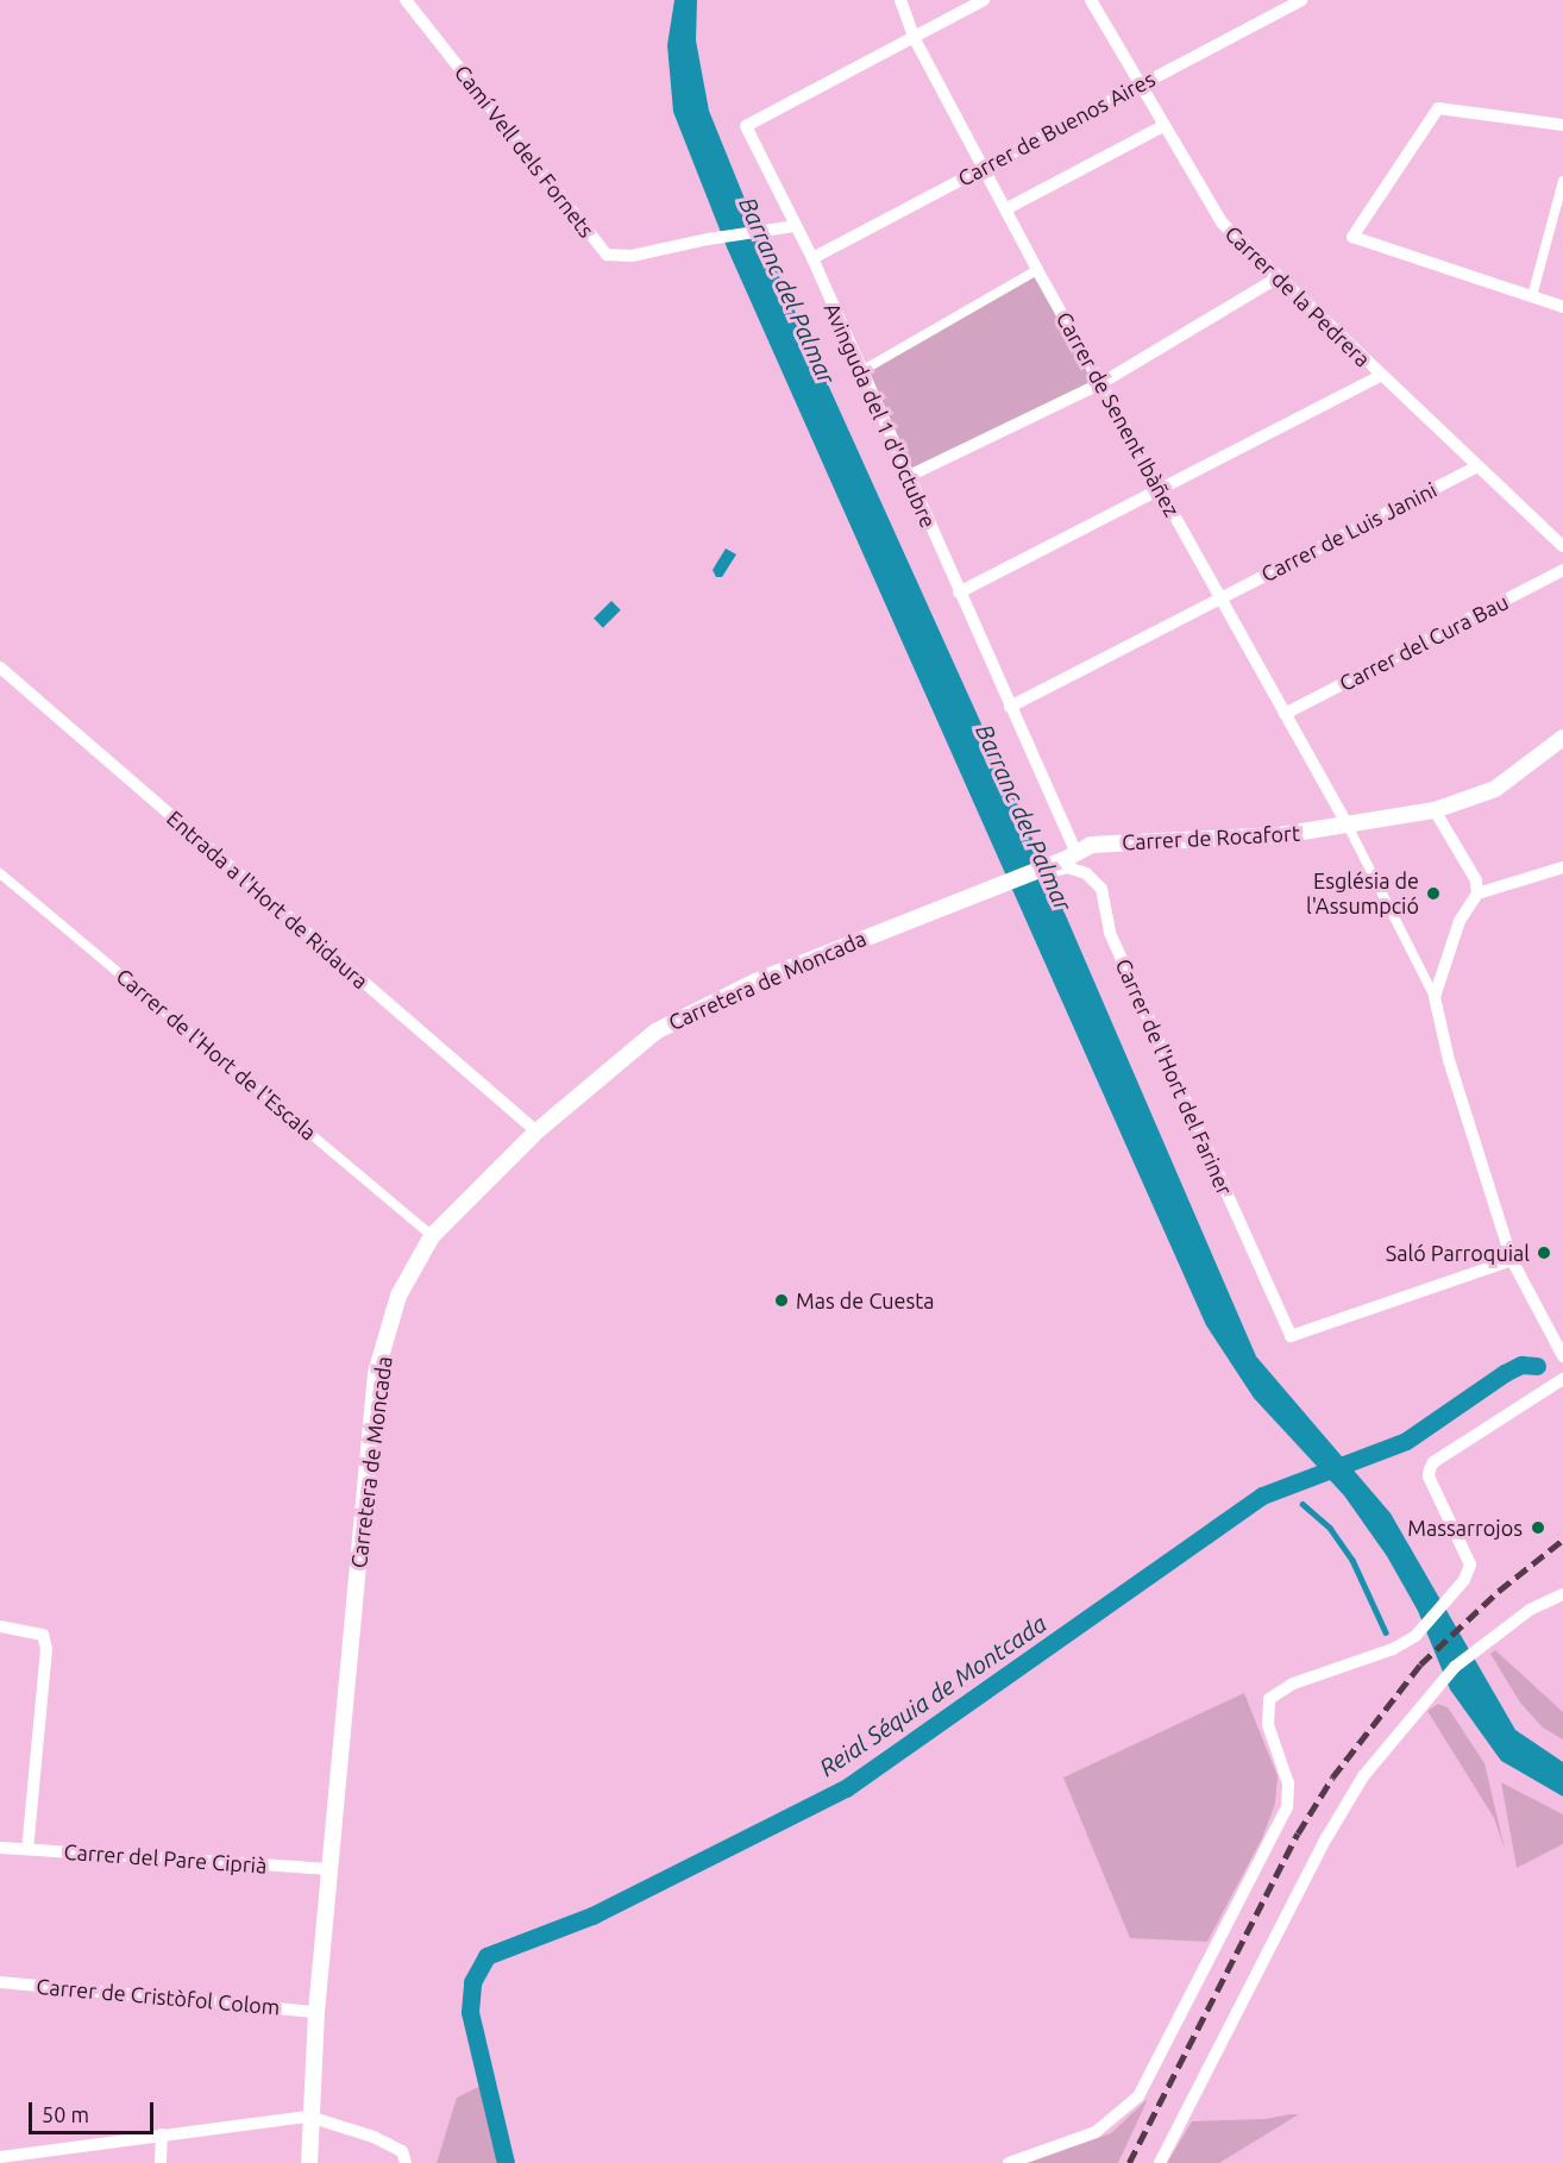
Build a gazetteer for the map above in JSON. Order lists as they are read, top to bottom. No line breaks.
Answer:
{"streets":{"street":["Carrer de Buenos Aires","Camí Vell dels Fornets","Carrer de la Pedrera","Carrer de Senent Ibàñez","Avinguda del 1 d'Octubre","Carrer de Luis Janini","Carrer del Cura Bau","Carrer de Rocafort","Entrada a l'Hort de Ridaura","Carretera de Moncada","Carrer de l'Hort de l'Escala","Carrer de l'Hort del Fariner","Carrer del Pare Ciprià","Carrer de Cristòfol Colom"]},"crossings":[["Carrer de Buenos Aires","Carrer de la Pedrera"],["Carrer de Buenos Aires","Carrer de Senent Ibàñez"],["Carrer de Buenos Aires","Avinguda del 1 d'Octubre"],["Camí Vell dels Fornets","Avinguda del 1 d'Octubre"],["Carrer de la Pedrera","Carrer de Luis Janini"],["Carrer de Senent Ibàñez","Avinguda del 1 d'Octubre"],["Carrer de Senent Ibàñez","Carrer de Luis Janini"],["Carrer de Senent Ibàñez","Carrer del Cura Bau"],["Carrer de Senent Ibàñez","Carrer de Rocafort"],["Avinguda del 1 d'Octubre","Carrer de Luis Janini"],["Carrer de Rocafort","Carretera de Moncada"],["Carrer de Rocafort","Carrer de l'Hort del Fariner"],["Entrada a l'Hort de Ridaura","Carretera de Moncada"],["Carretera de Moncada","Carrer de l'Hort de l'Escala"],["Carretera de Moncada","Carrer de l'Hort del Fariner"],["Carretera de Moncada","Carrer del Pare Ciprià"],["Carretera de Moncada","Carrer de Cristòfol Colom"]],"water":["Barranc del Palmar","Reial Séquia de Montcada"],"places":["Església de l'Assumpció","Saló Parroquial","Mas de Cuesta","Massarrojos"],"scale_bar":"50 m"}
